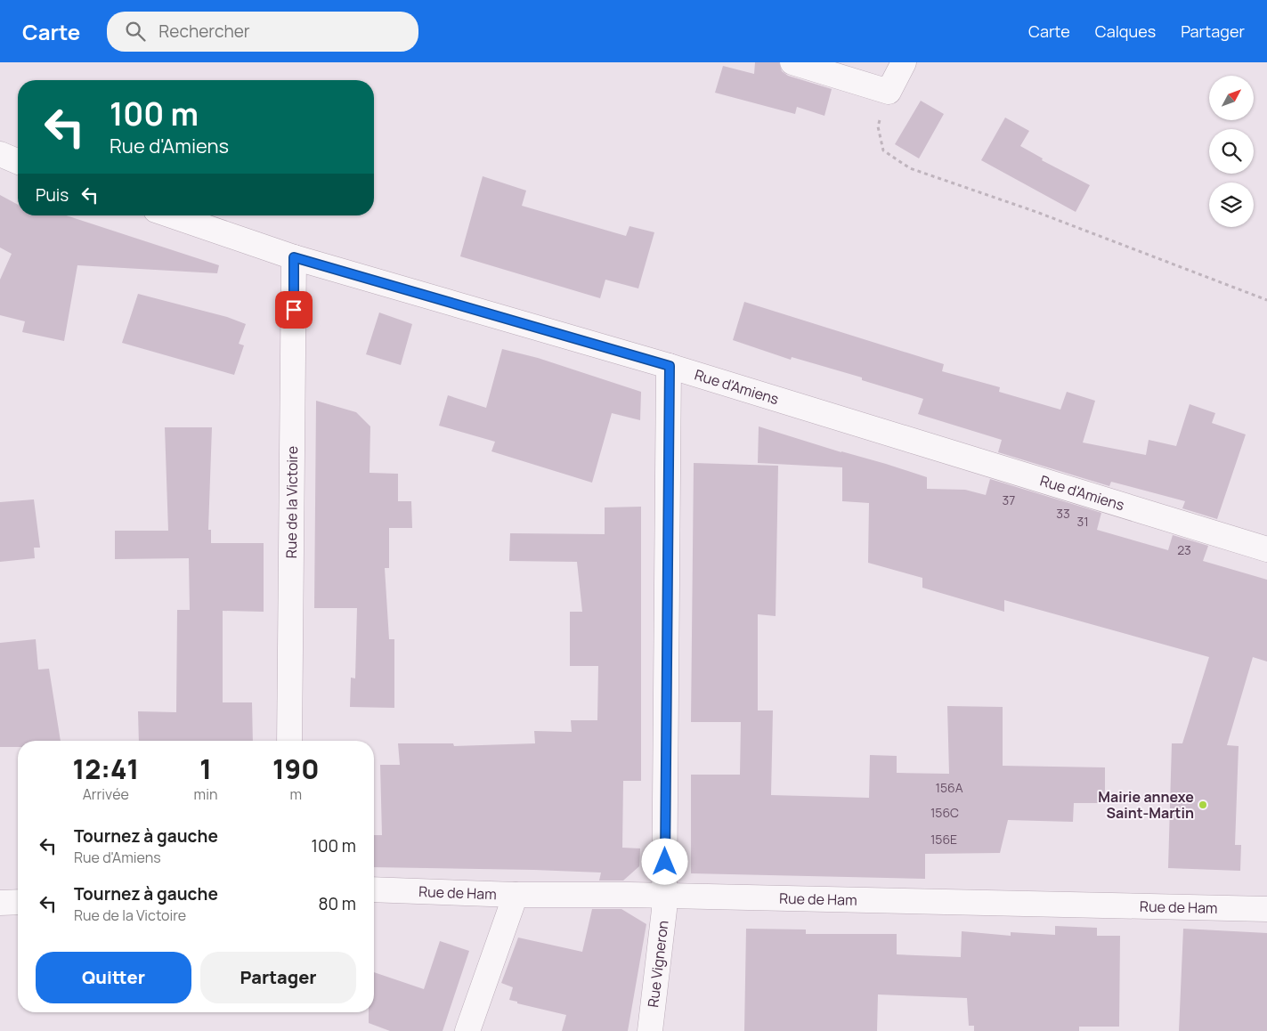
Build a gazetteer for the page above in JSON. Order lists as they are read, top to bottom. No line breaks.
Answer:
{"streets":{"street":["Rue d'Amiens","Rue de la Victoire","Rue de Ham","Rue Vigneron"]},"crossings":[["Rue d'Amiens","Rue de la Victoire"],["Rue d'Amiens","Rue Vigneron"],["Rue de Ham","Rue Vigneron"]],"places":["Mairie annexe Saint-Martin"],"house_numbers":["37","33","31","23","156A","156C","156E"],"north":"top right","page":{"header":"Carte","search":"Rechercher","nav":["Carte","Calques","Partager"],"turn":["100 m","Rue d'Amiens"],"then":"Puis","eta":["12:41","Arrivée","1","min","190","m"],"list":[{"name":"Tournez à gauche","note":"Rue d'Amiens","value":"100 m"},{"name":"Tournez à gauche","note":"Rue de la Victoire","value":"80 m"}],"buttons":["Quitter","Partager"]}}
